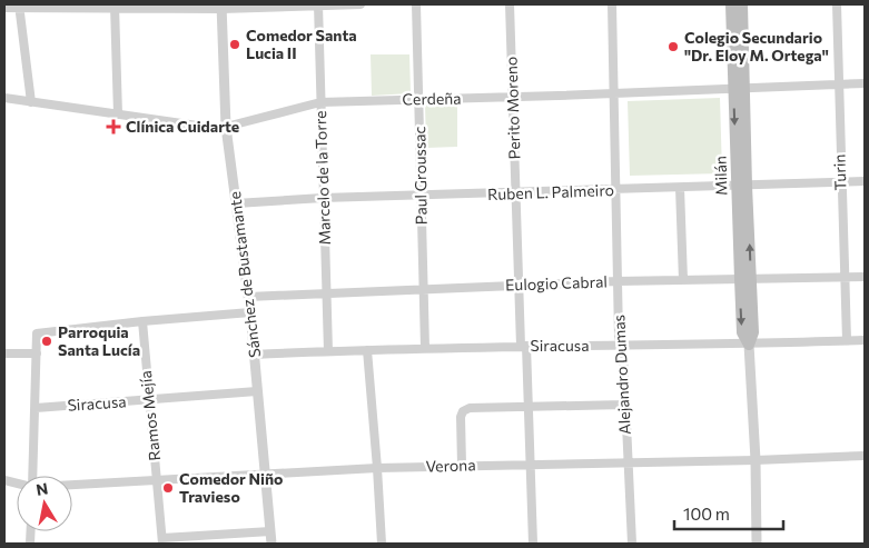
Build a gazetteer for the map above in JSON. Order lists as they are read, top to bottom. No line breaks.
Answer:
{"streets":{"main road":["Milán"],"street":["Cerdeña","Perito Moreno","Turin","Paul Groussac","Marcelo de la Torre","Ruben L. Palmeiro","Sánchez de Bustamante","Eulogio Cabral","Siracusa","Alejandro Dumas","Ramos Mejía","Verona"]},"crossings":[["Cerdeña","Perito Moreno"],["Cerdeña","Turin"],["Cerdeña","Paul Groussac"],["Cerdeña","Milán"],["Cerdeña","Marcelo de la Torre"],["Cerdeña","Sánchez de Bustamante"],["Cerdeña","Alejandro Dumas"],["Perito Moreno","Ruben L. Palmeiro"],["Perito Moreno","Eulogio Cabral"],["Perito Moreno","Siracusa"],["Perito Moreno","Verona"],["Turin","Ruben L. Palmeiro"],["Turin","Eulogio Cabral"],["Turin","Siracusa"],["Paul Groussac","Ruben L. Palmeiro"],["Paul Groussac","Eulogio Cabral"],["Paul Groussac","Siracusa"],["Milán","Ruben L. Palmeiro"],["Milán","Eulogio Cabral"],["Milán","Siracusa"],["Milán","Verona"],["Marcelo de la Torre","Ruben L. Palmeiro"],["Marcelo de la Torre","Eulogio Cabral"],["Marcelo de la Torre","Siracusa"],["Ruben L. Palmeiro","Sánchez de Bustamante"],["Ruben L. Palmeiro","Alejandro Dumas"],["Sánchez de Bustamante","Eulogio Cabral"],["Sánchez de Bustamante","Siracusa"],["Sánchez de Bustamante","Verona"],["Eulogio Cabral","Alejandro Dumas"],["Siracusa","Alejandro Dumas"],["Siracusa","Ramos Mejía"],["Alejandro Dumas","Verona"],["Ramos Mejía","Verona"]],"places":{"other":["Comedor Santa Lucia II","Colegio Secundario \"Dr. Eloy M. Ortega\"","Parroquia Santa Lucía","Comedor Niño Travieso"],"health":["Clínica Cuidarte"]},"scale_bar":"100 m","north":"top"}
